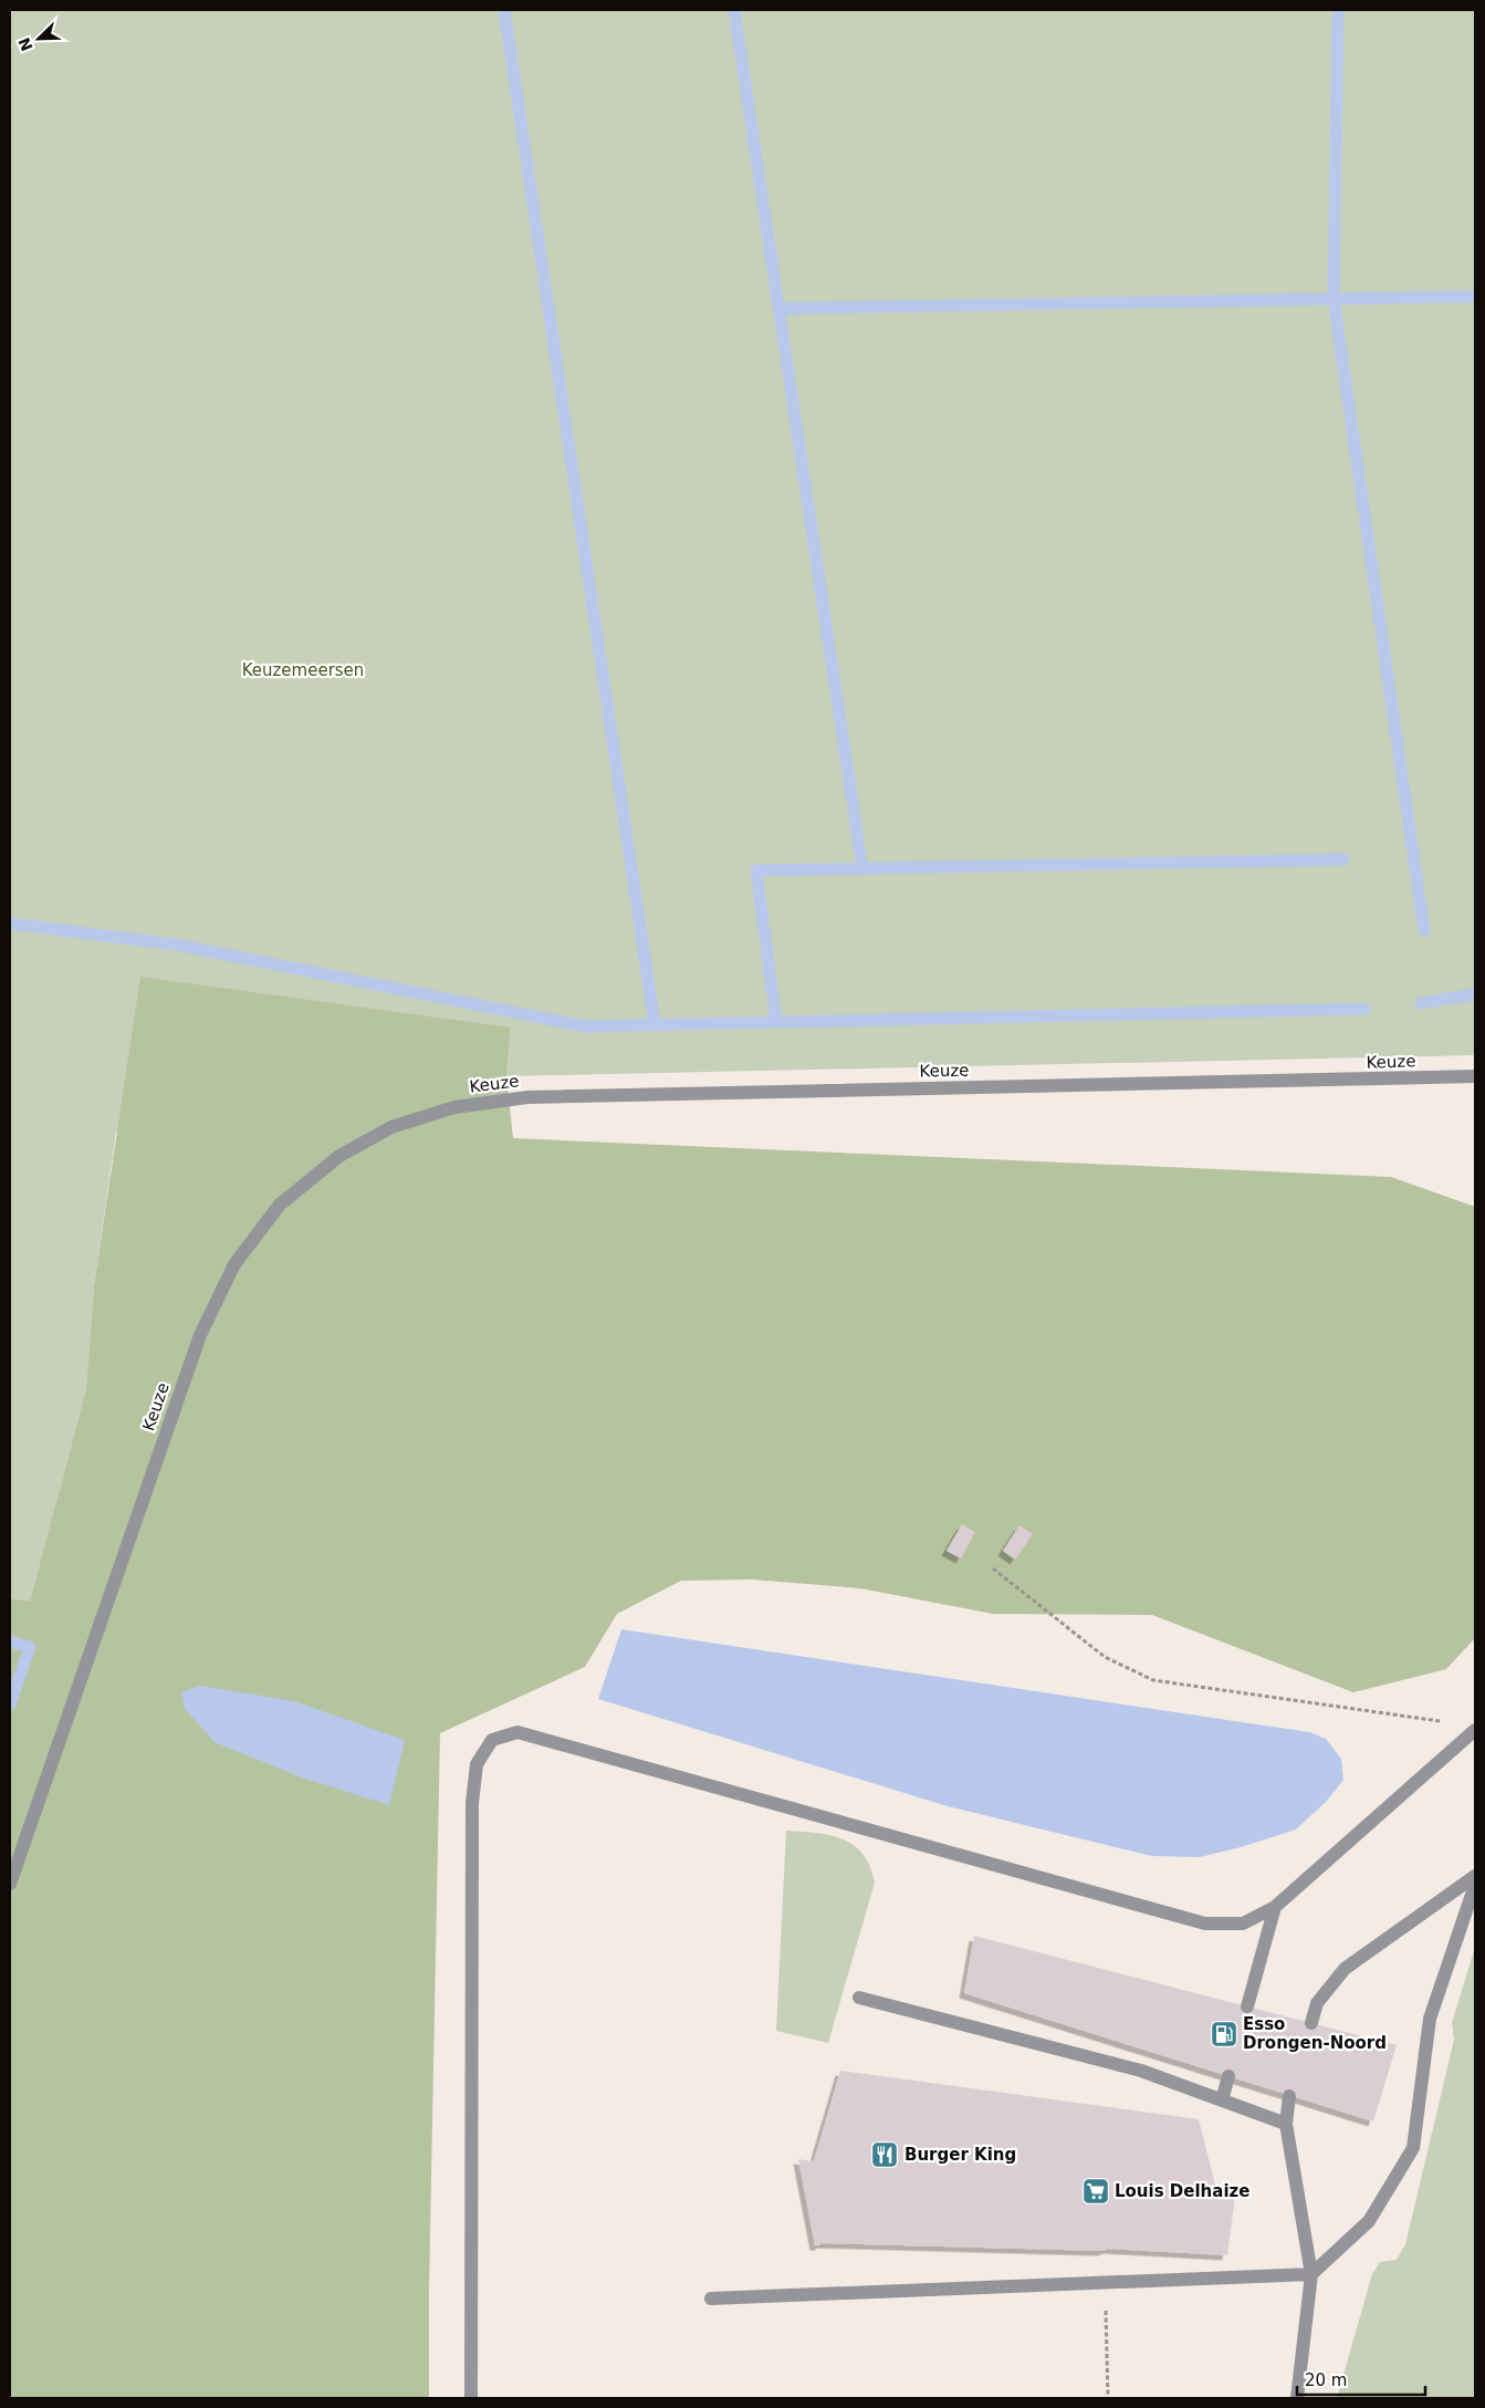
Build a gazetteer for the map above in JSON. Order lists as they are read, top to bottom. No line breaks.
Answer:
{"streets":{"street":["Keuze"]},"parks":["Keuzemeersen"],"places":{"fuel station":["Esso Drongen-Noord"],"restaurant":["Burger King"],"supermarket":["Louis Delhaize"]},"scale_bar":"20 m","north":"bottom left"}
